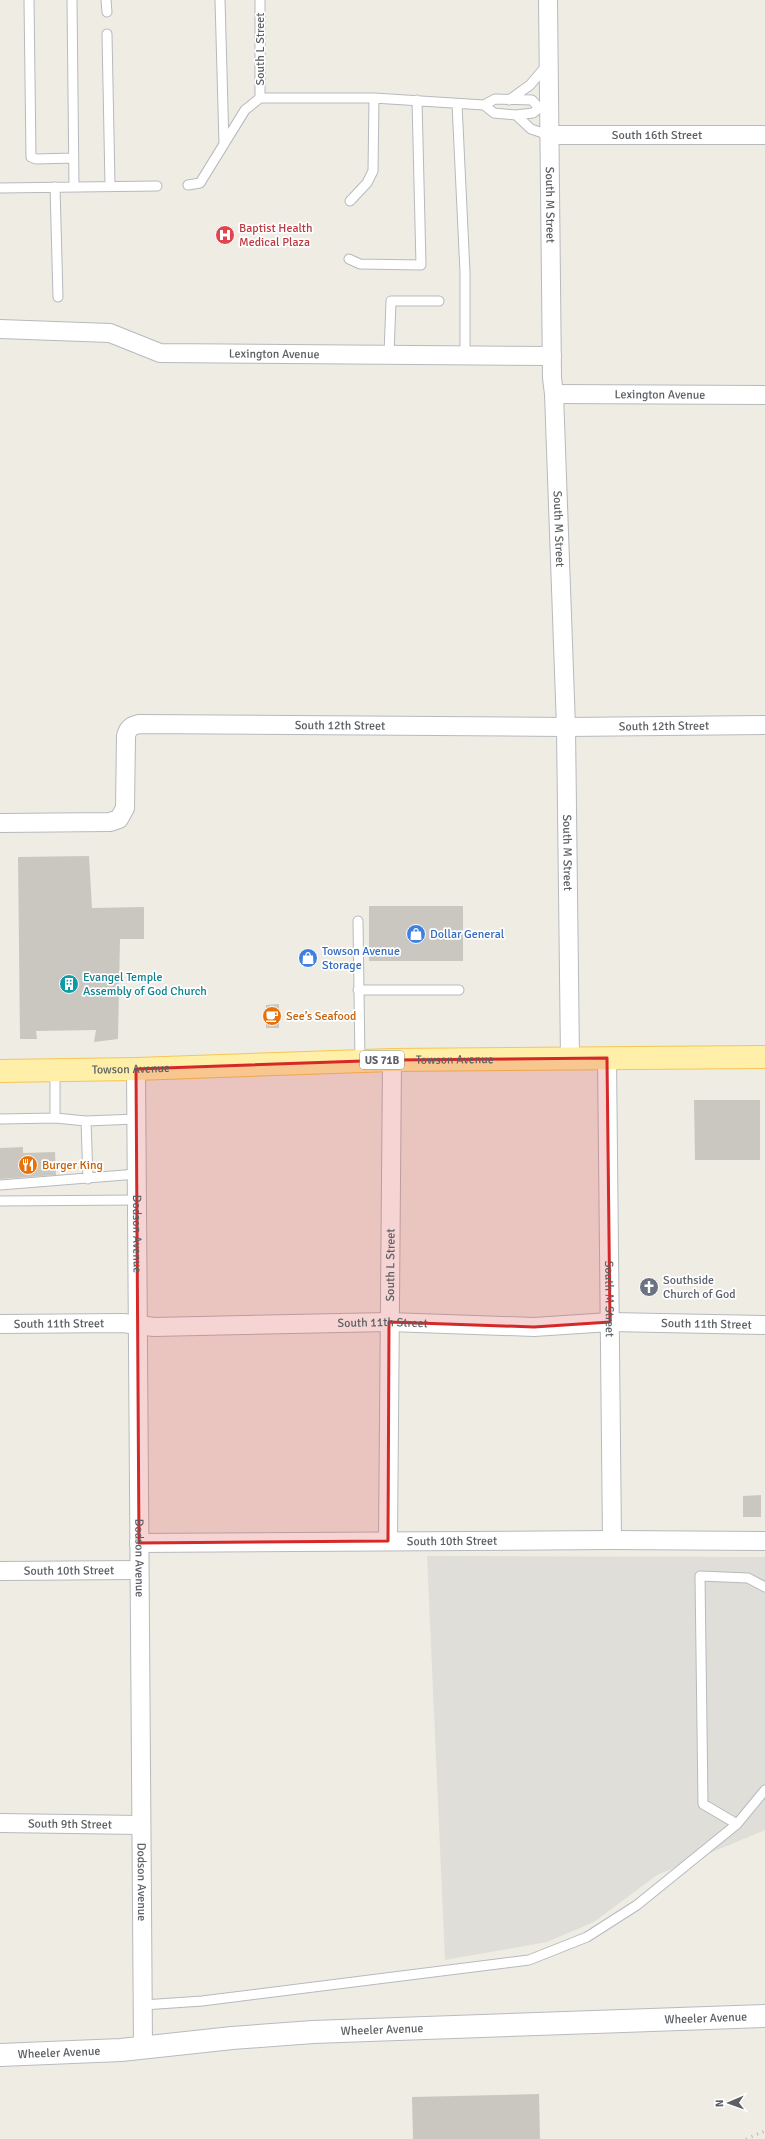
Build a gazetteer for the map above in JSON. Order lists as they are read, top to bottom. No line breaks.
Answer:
{"streets":{"main road":["Towson Avenue","US 71B","Wheeler Avenue"],"street":["South L Street","South 16th Street","South M Street","Lexington Avenue","South 12th Street","Dodson Avenue","South 11th Street","South 10th Street","South 9th Street"]},"crossings":[["South L Street","Towson Avenue"],["South L Street","South 11th Street"],["South L Street","South 10th Street"],["South 16th Street","South M Street"],["South M Street","Lexington Avenue"],["South M Street","South 12th Street"],["South M Street","Towson Avenue"],["South M Street","South 11th Street"],["South M Street","South 10th Street"],["Towson Avenue","Dodson Avenue"],["Dodson Avenue","South 11th Street"],["Dodson Avenue","South 10th Street"],["Dodson Avenue","South 9th Street"],["Dodson Avenue","Wheeler Avenue"]],"places":{"hospital":["Baptist Health Medical Plaza"],"shop":["Dollar General","Towson Avenue Storage"],"building":["Evangel Temple Assembly of God Church"],"cafe":["See’s Seafood"],"restaurant":["Burger King"],"church":["Southside Church of God"]},"north":"left"}
